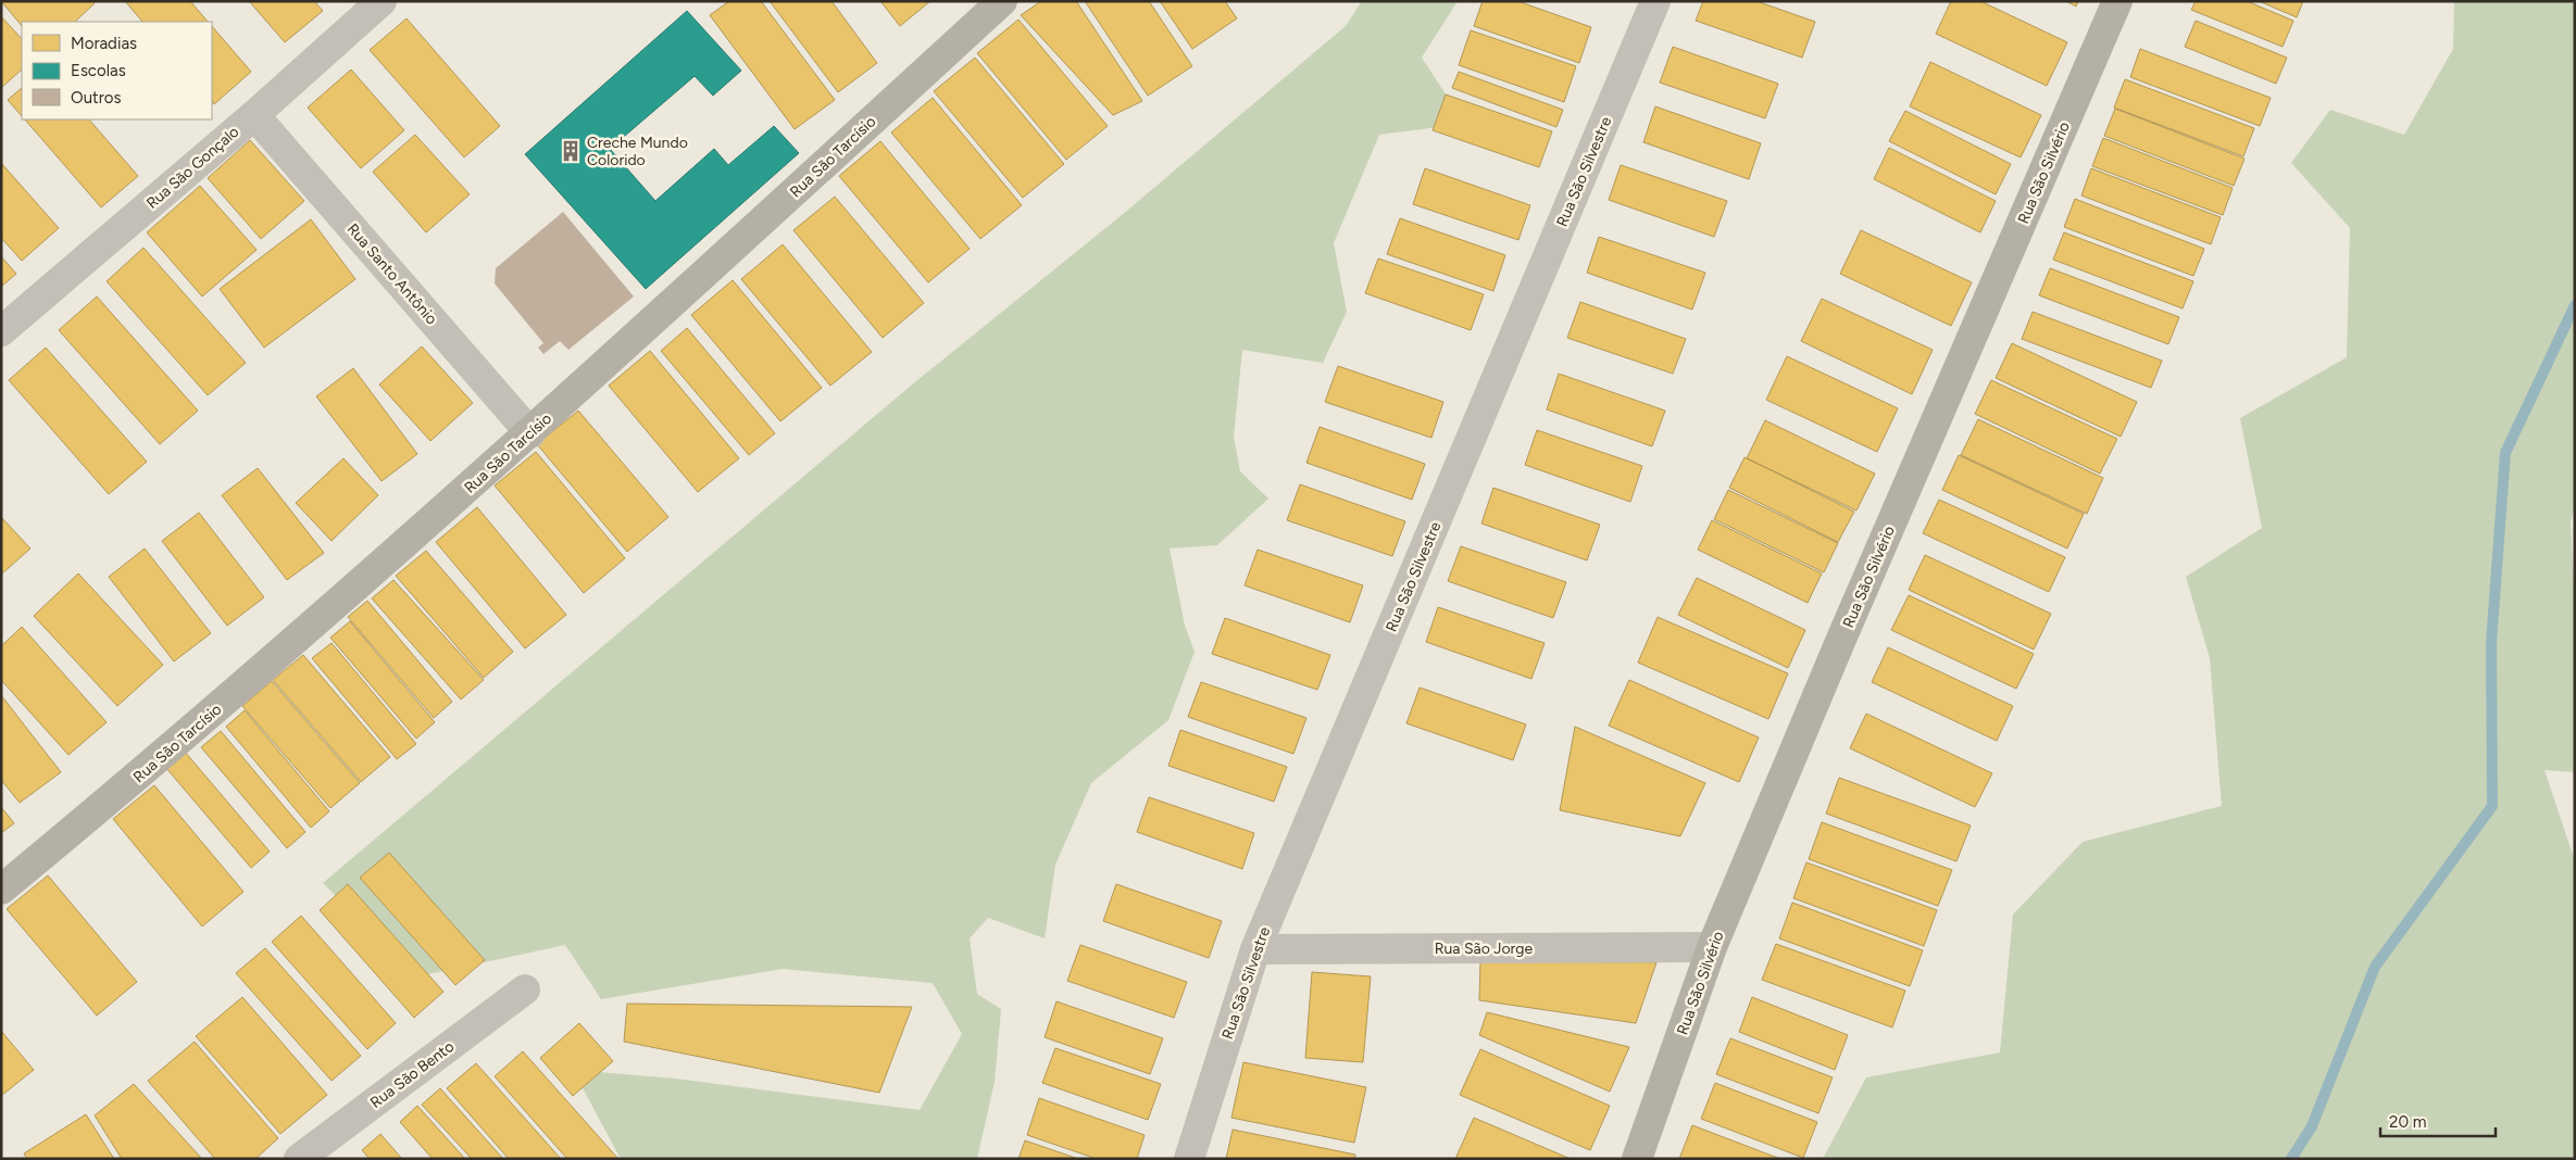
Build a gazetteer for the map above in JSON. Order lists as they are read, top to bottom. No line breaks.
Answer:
{"streets":{"street":["Rua São Tarcísio","Rua São Gonçalo","Rua São Silvestre","Rua São Silvério","Rua Santo Antônio","Rua São Jorge","Rua São Bento"]},"crossings":[["Rua São Tarcísio","Rua Santo Antônio"],["Rua São Gonçalo","Rua Santo Antônio"],["Rua São Silvestre","Rua São Jorge"],["Rua São Silvério","Rua São Jorge"]],"places":{"building":["Creche Mundo Colorido"]},"legend":["Moradias","Escolas","Outros"],"scale_bar":"20 m"}
